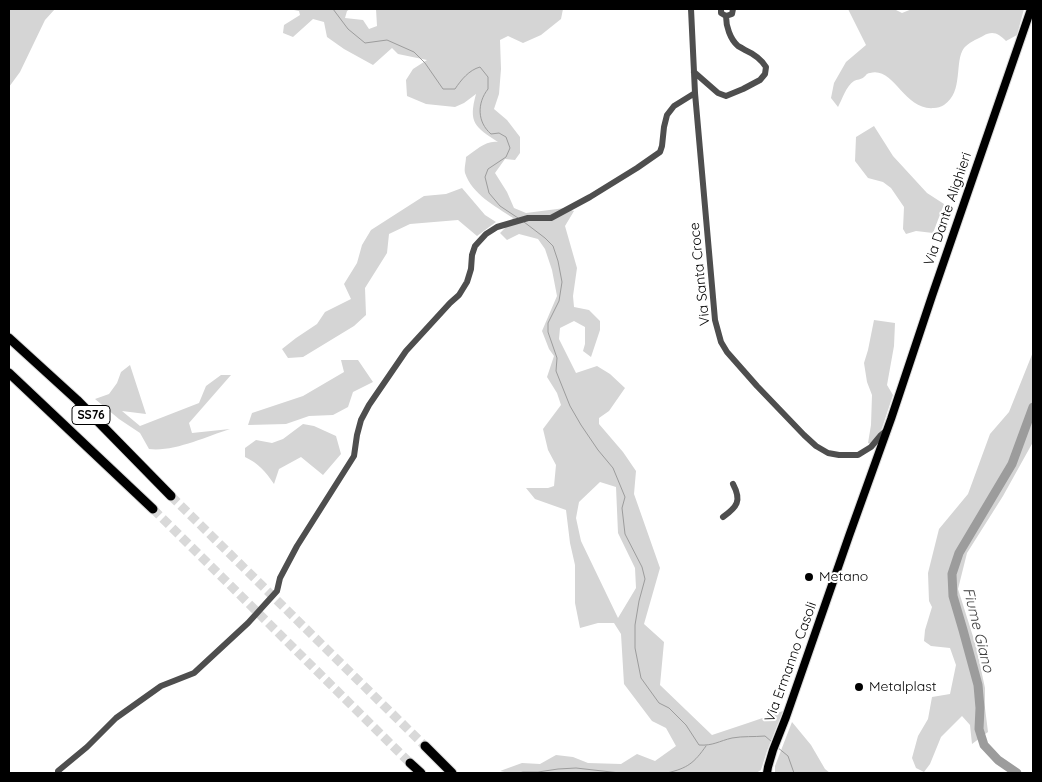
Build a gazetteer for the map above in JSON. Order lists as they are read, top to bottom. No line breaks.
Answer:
{"streets":{"highway":["SS76"],"main road":["Via Dante Alighieri","Via Ermanno Casoli"],"street":["Via Santa Croce"]},"crossings":[["Via Dante Alighieri","Via Ermanno Casoli"],["Via Santa Croce","Via Ermanno Casoli"]],"water":["Fiume Giano"],"places":["Metano","Metalplast"]}
